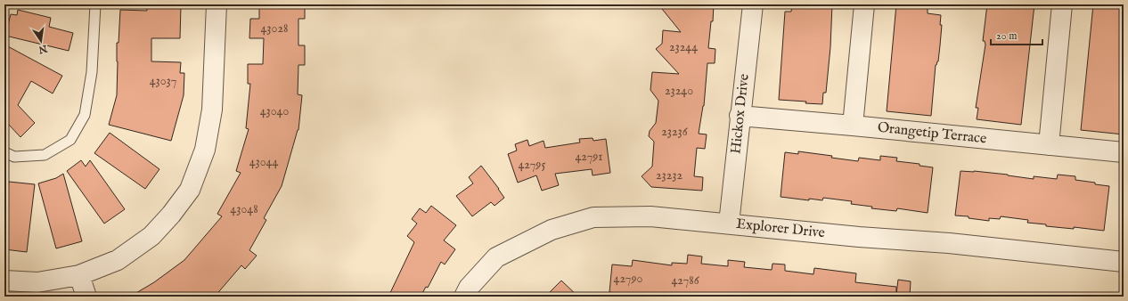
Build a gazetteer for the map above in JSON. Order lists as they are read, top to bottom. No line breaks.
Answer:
{"streets":{"street":["Hickox Drive","Orangetip Terrace","Explorer Drive"]},"crossings":[["Hickox Drive","Orangetip Terrace"],["Hickox Drive","Explorer Drive"]],"house_numbers":["43028","23244","43037","23240","43040","23236","42791","43044","42795","23232","43048","42790","42786"],"scale_bar":"20 m","north":"bottom"}
